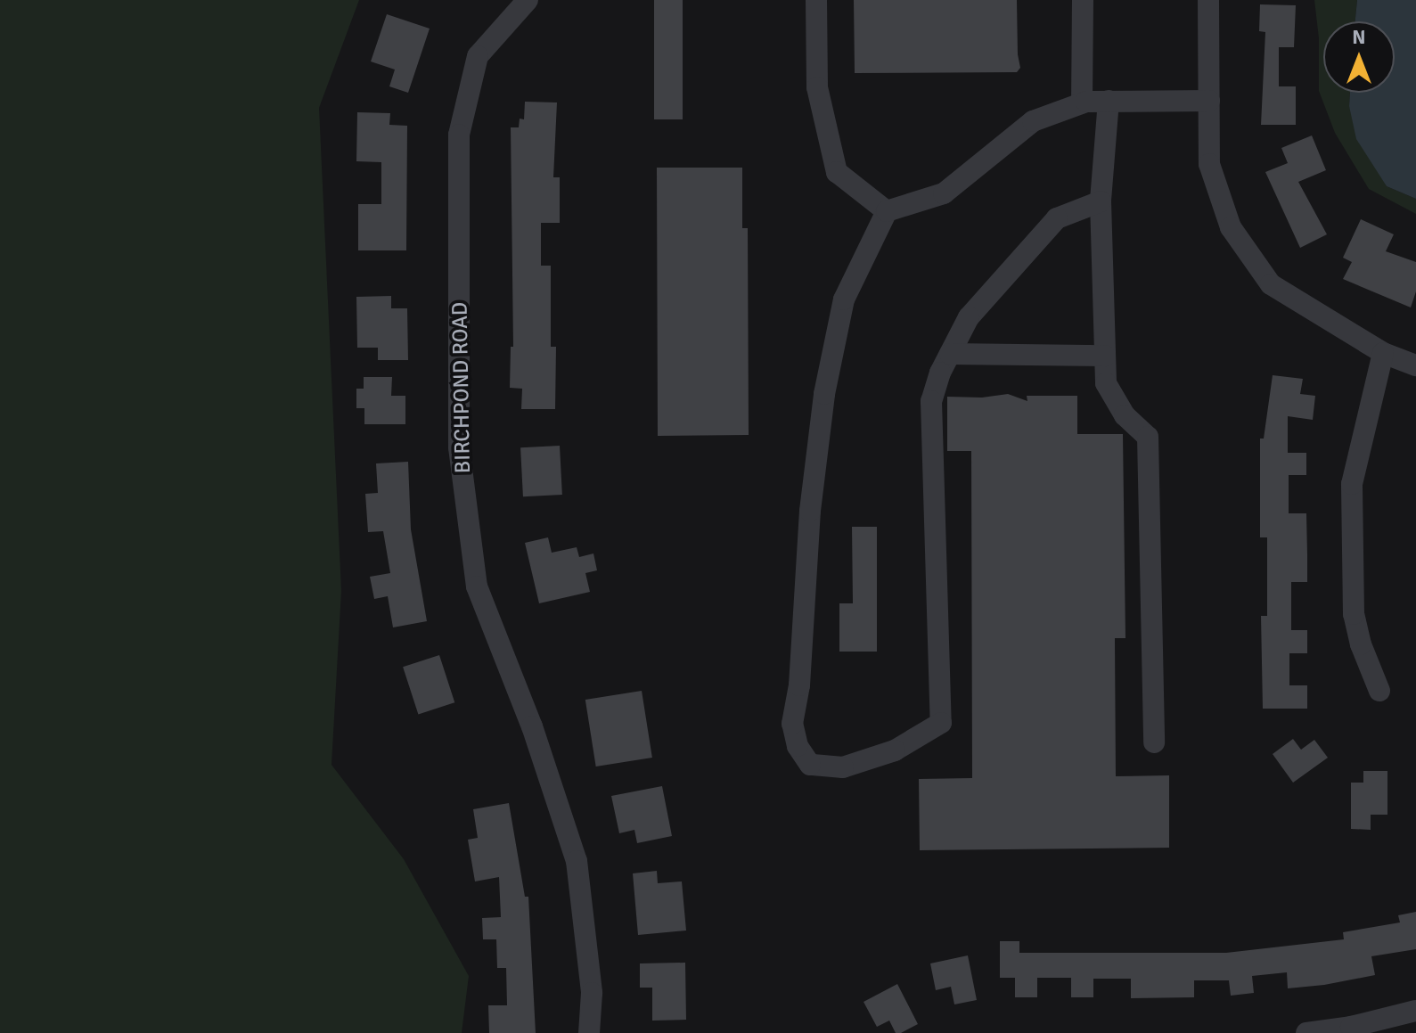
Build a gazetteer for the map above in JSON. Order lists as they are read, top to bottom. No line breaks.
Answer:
{"streets":{"street":["BIRCHPOND ROAD"]},"north":"top"}
